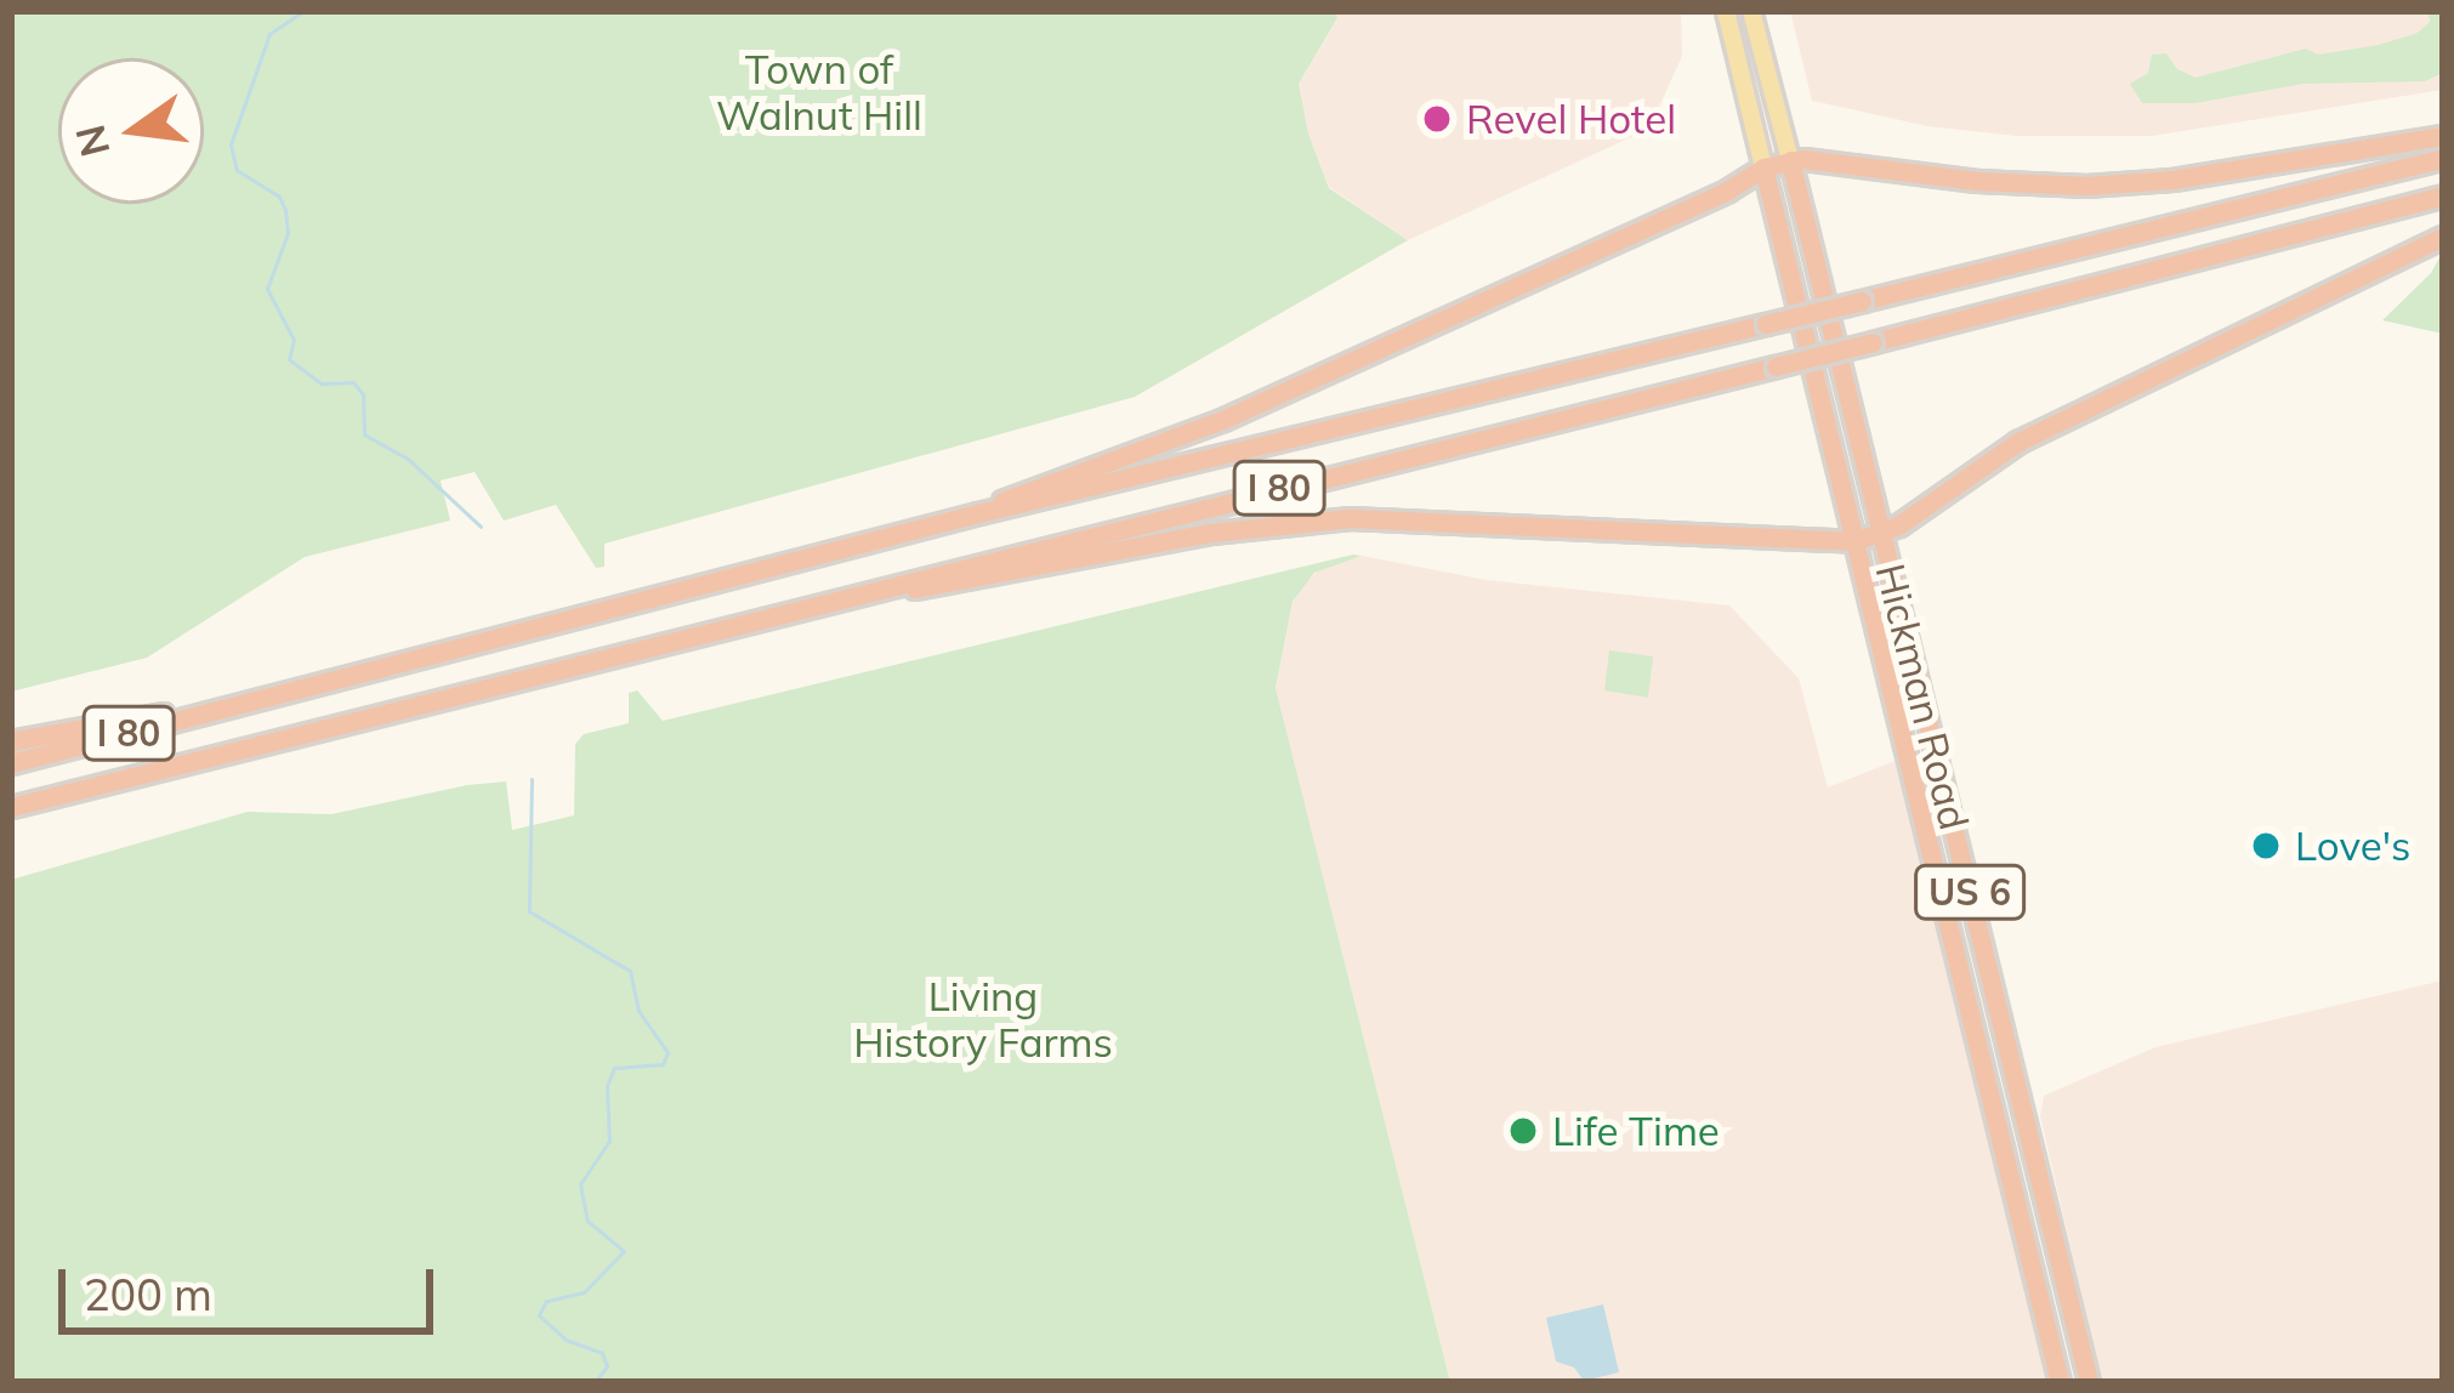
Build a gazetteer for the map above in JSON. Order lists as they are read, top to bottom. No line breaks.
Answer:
{"streets":{"highway":["I 80","Hickman Road","US 6"]},"parks":["Town of Walnut Hill","Living History Farms"],"places":["Revel Hotel","Love's","Life Time"],"scale_bar":"200 m","north":"left"}
